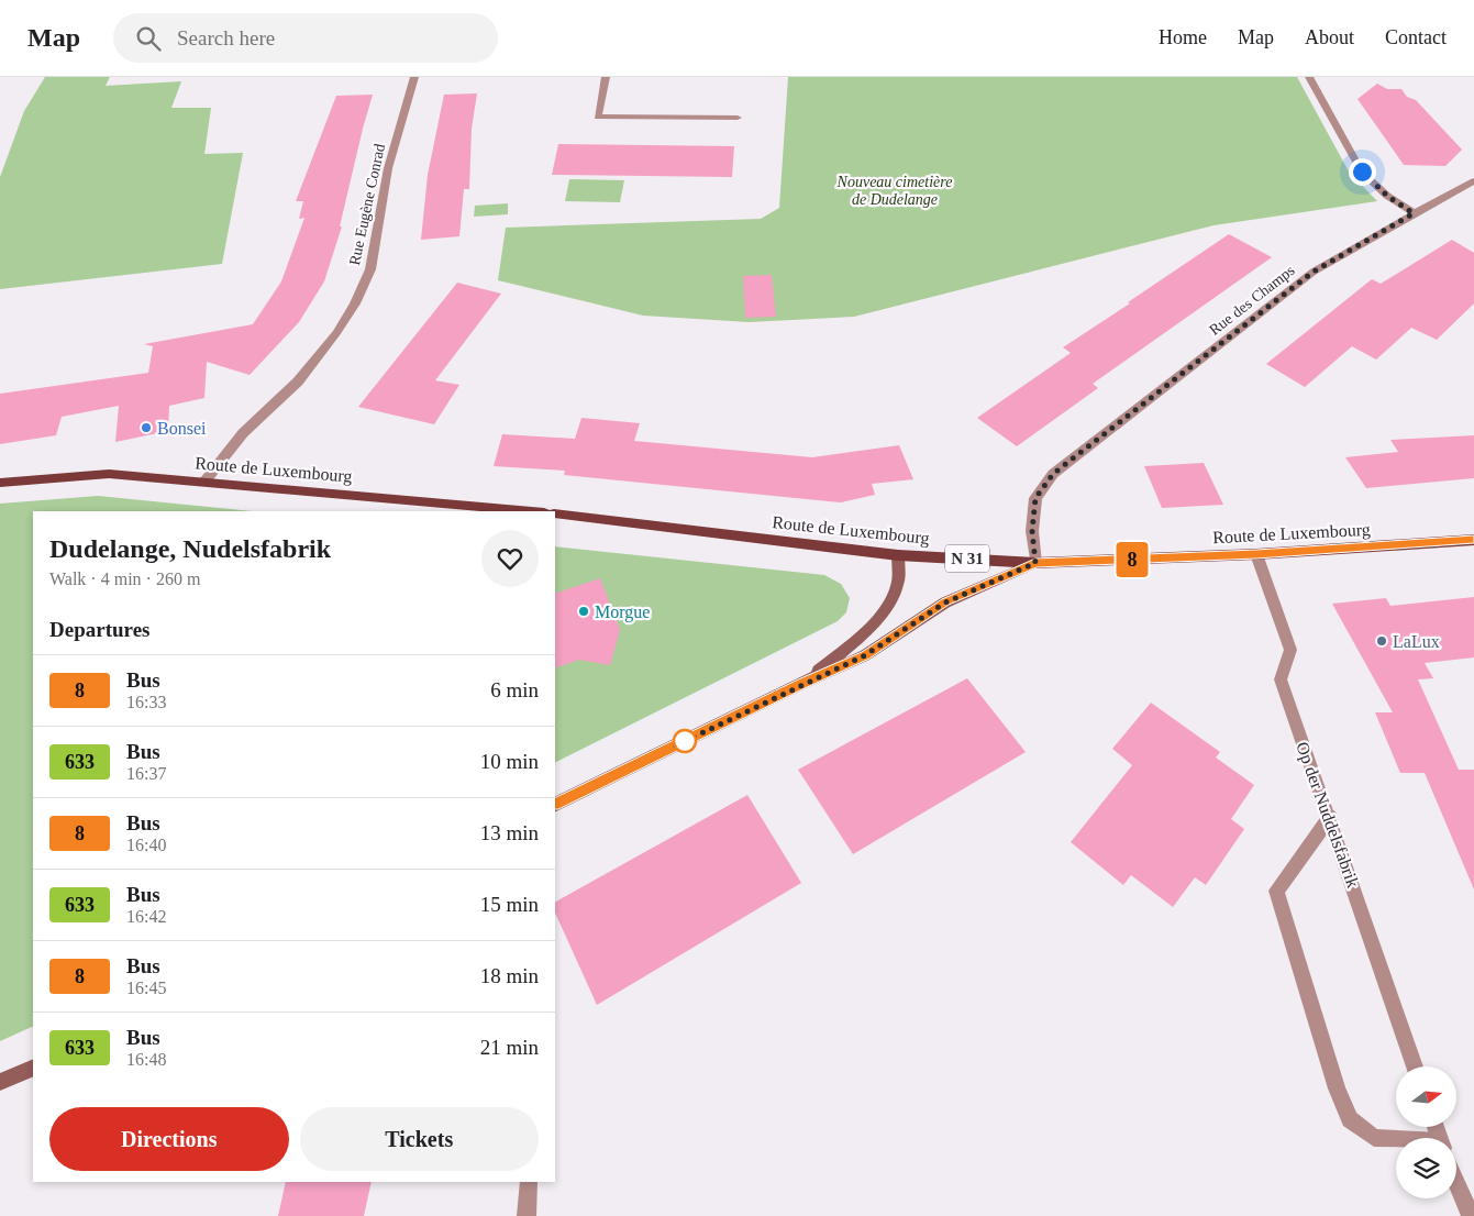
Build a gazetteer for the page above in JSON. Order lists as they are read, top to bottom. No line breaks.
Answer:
{"streets":{"main road":["Route de Luxembourg","N 31"],"street":["Rue Eugène Conrad","Rue des Champs","Op der Nuddelsfabrik"]},"crossings":[["Rue Eugène Conrad","Route de Luxembourg"],["Rue des Champs","Route de Luxembourg"],["Route de Luxembourg","Op der Nuddelsfabrik"]],"parks":["Nouveau cimetière de Dudelange"],"places":["Bonsei","Morgue","LaLux"],"lines":["bus line 8"],"north":"right","page":{"header":"Map","search":"Search here","nav":["Home","Map","About","Contact"],"on_map":"8","heading":[["Dudelange, Nudelsfabrik","Walk · 4 min · 260 m"],"Departures"],"list":[{"mark":"8","name":"Bus","note":"16:33","value":"6 min"},{"mark":"633","name":"Bus","note":"16:37","value":"10 min"},{"mark":"8","name":"Bus","note":"16:40","value":"13 min"},{"mark":"633","name":"Bus","note":"16:42","value":"15 min"},{"mark":"8","name":"Bus","note":"16:45","value":"18 min"},{"mark":"633","name":"Bus","note":"16:48","value":"21 min"}],"buttons":["Directions","Tickets"]}}
